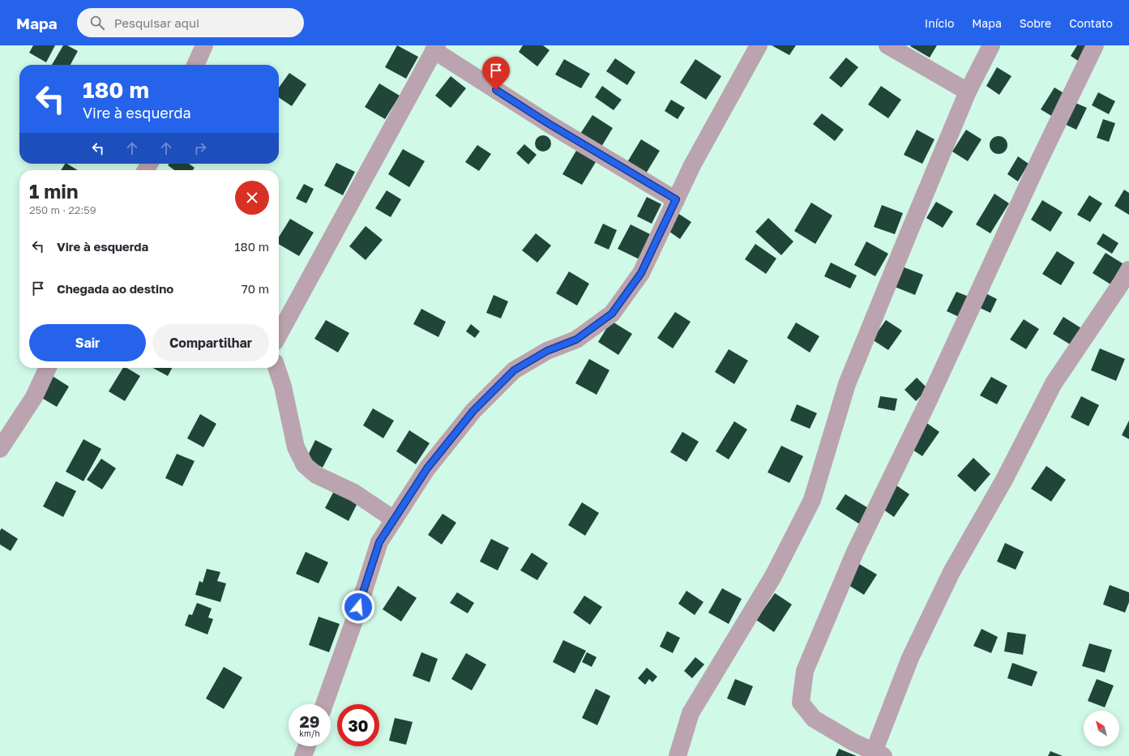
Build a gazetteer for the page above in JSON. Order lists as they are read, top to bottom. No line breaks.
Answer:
{"north":"top left","page":{"header":"Mapa","search":"Pesquisar aqui","nav":["Início","Mapa","Sobre","Contato"],"turn":["180 m","Vire à esquerda"],"heading":["1 min","250 m · 22:59"],"list":[{"name":"Vire à esquerda","value":"180 m"},{"name":"Chegada ao destino","value":"70 m"}],"buttons":["Sair","Compartilhar"],"speed":"29 km/h","limit":"30"}}
